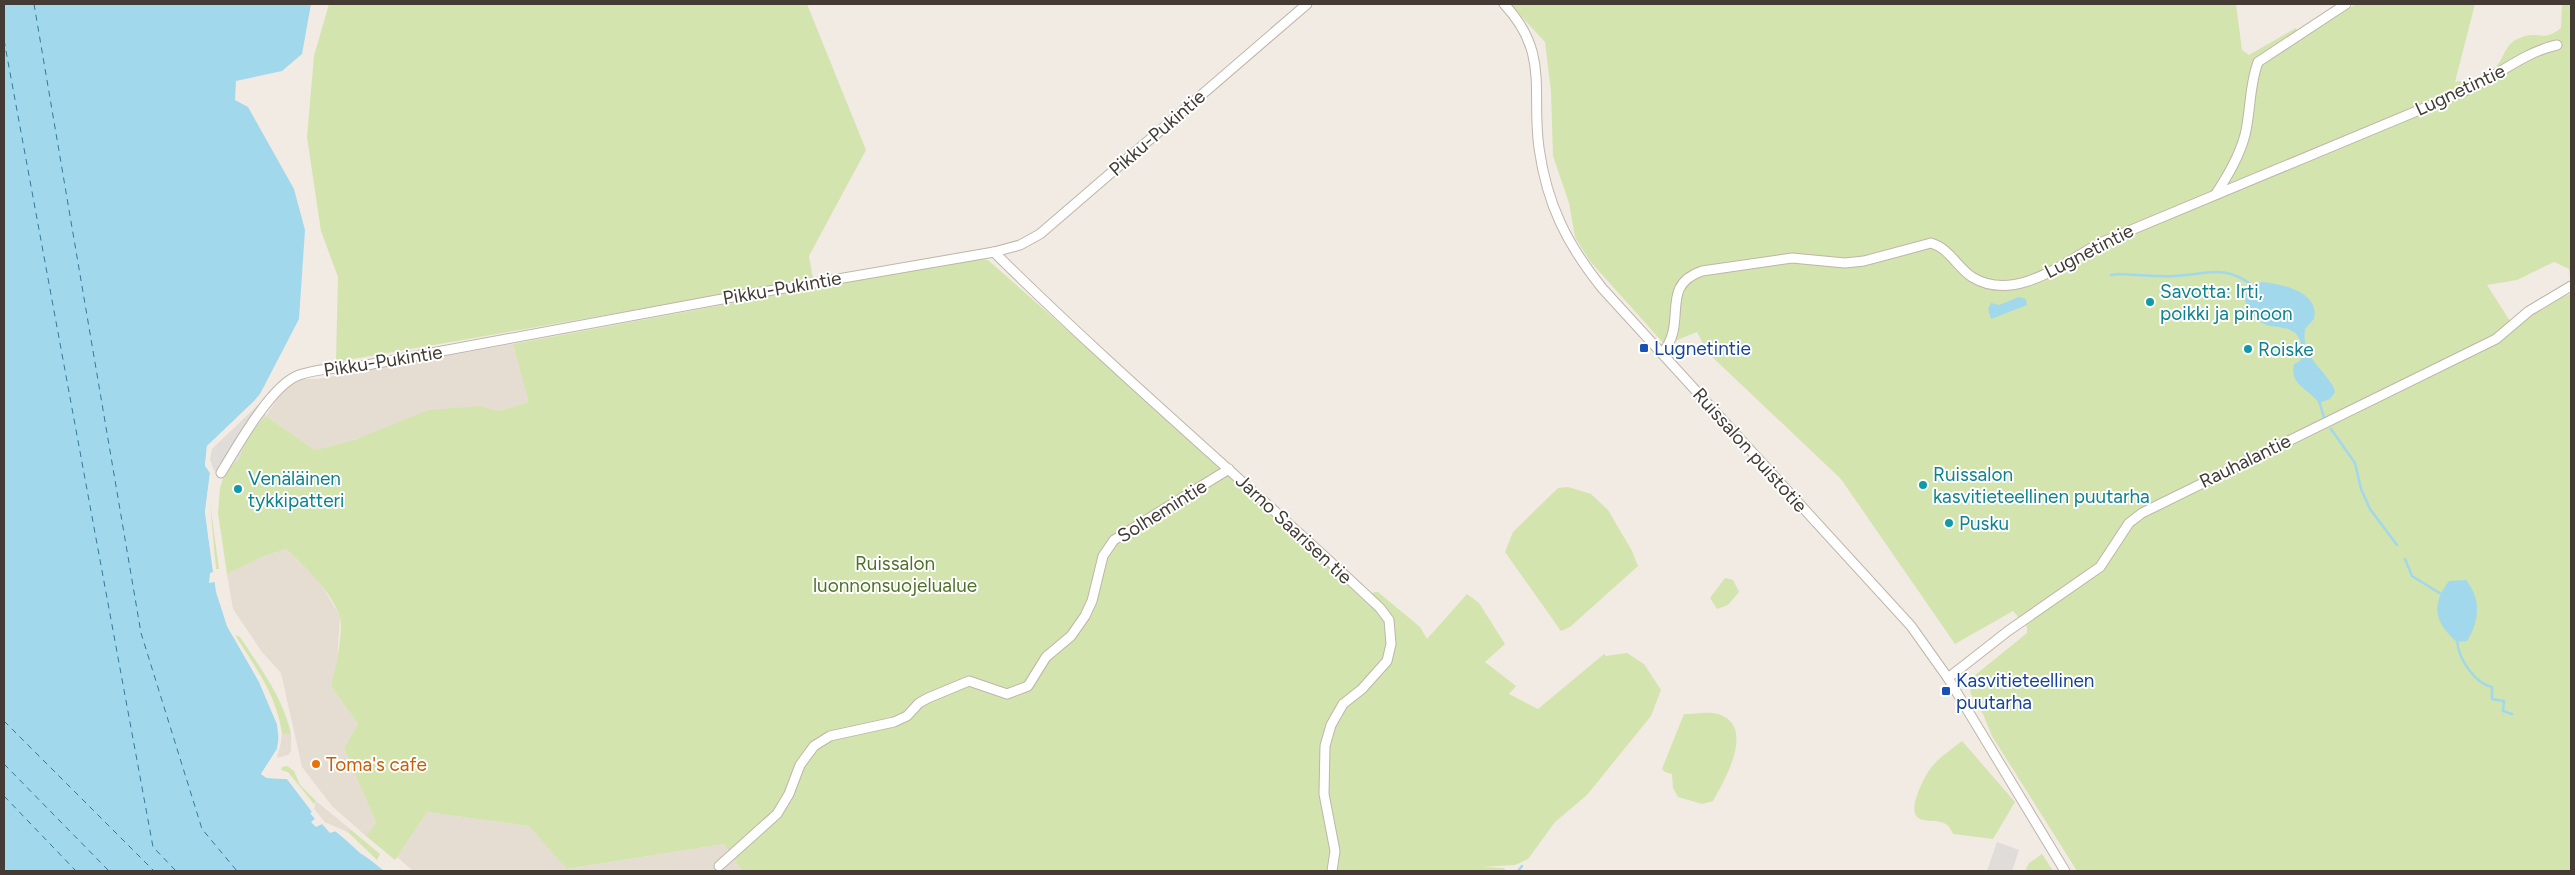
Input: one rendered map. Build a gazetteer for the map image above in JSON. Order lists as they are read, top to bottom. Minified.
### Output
{"streets":{"street":["Lugnetintie","Pikku-Pukintie","Ruissalon puistotie","Rauhalantie","Solhemintie","Jarno Saarisen tie"]},"crossings":[["Lugnetintie","Ruissalon puistotie"],["Pikku-Pukintie","Jarno Saarisen tie"],["Ruissalon puistotie","Rauhalantie"],["Solhemintie","Jarno Saarisen tie"]],"parks":["Ruissalon luonnonsuojelualue"],"places":{"other":["Savotta: Irti, poikki ja pinoon","Roiske","Ruissalon kasvitieteellinen puutarha","Venäläinen tykkipatteri","Pusku","Toma's cafe"],"transit":["Lugnetintie","Kasvitieteellinen puutarha"]}}
